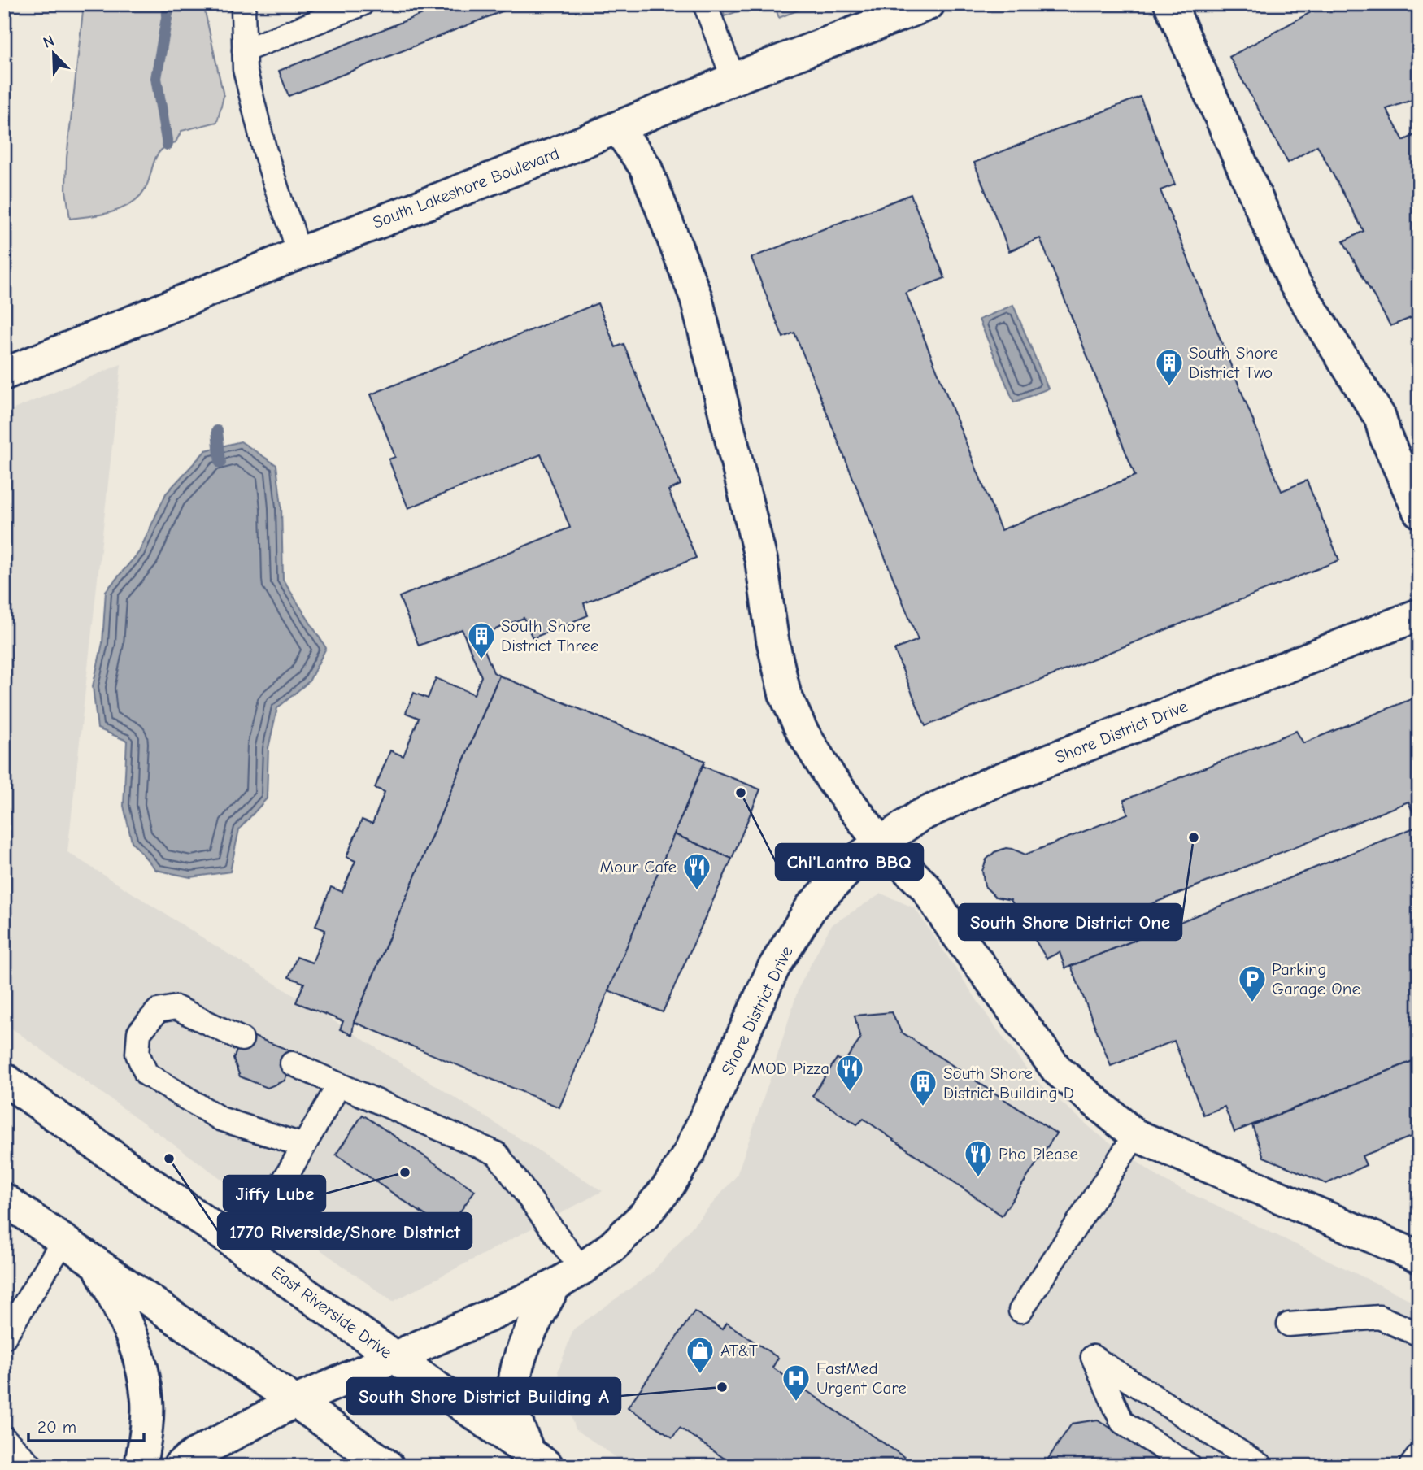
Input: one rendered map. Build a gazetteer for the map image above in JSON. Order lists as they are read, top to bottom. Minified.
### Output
{"streets":{"street":["South Lakeshore Boulevard","Shore District Drive","East Riverside Drive"]},"crossings":[["Shore District Drive","East Riverside Drive"]],"places":{"building":["South Shore District Two","South Shore District Three","South Shore District Building D"],"other":["Chi'Lantro BBQ","South Shore District One","1770 Riverside/Shore District","Jiffy Lube","South Shore District Building A"],"restaurant":["Mour Cafe","MOD Pizza","Pho Please"],"parking":["Parking Garage One"],"shop":["AT&T"],"hospital":["FastMed Urgent Care"]},"scale_bar":"20 m","north":"top left"}
